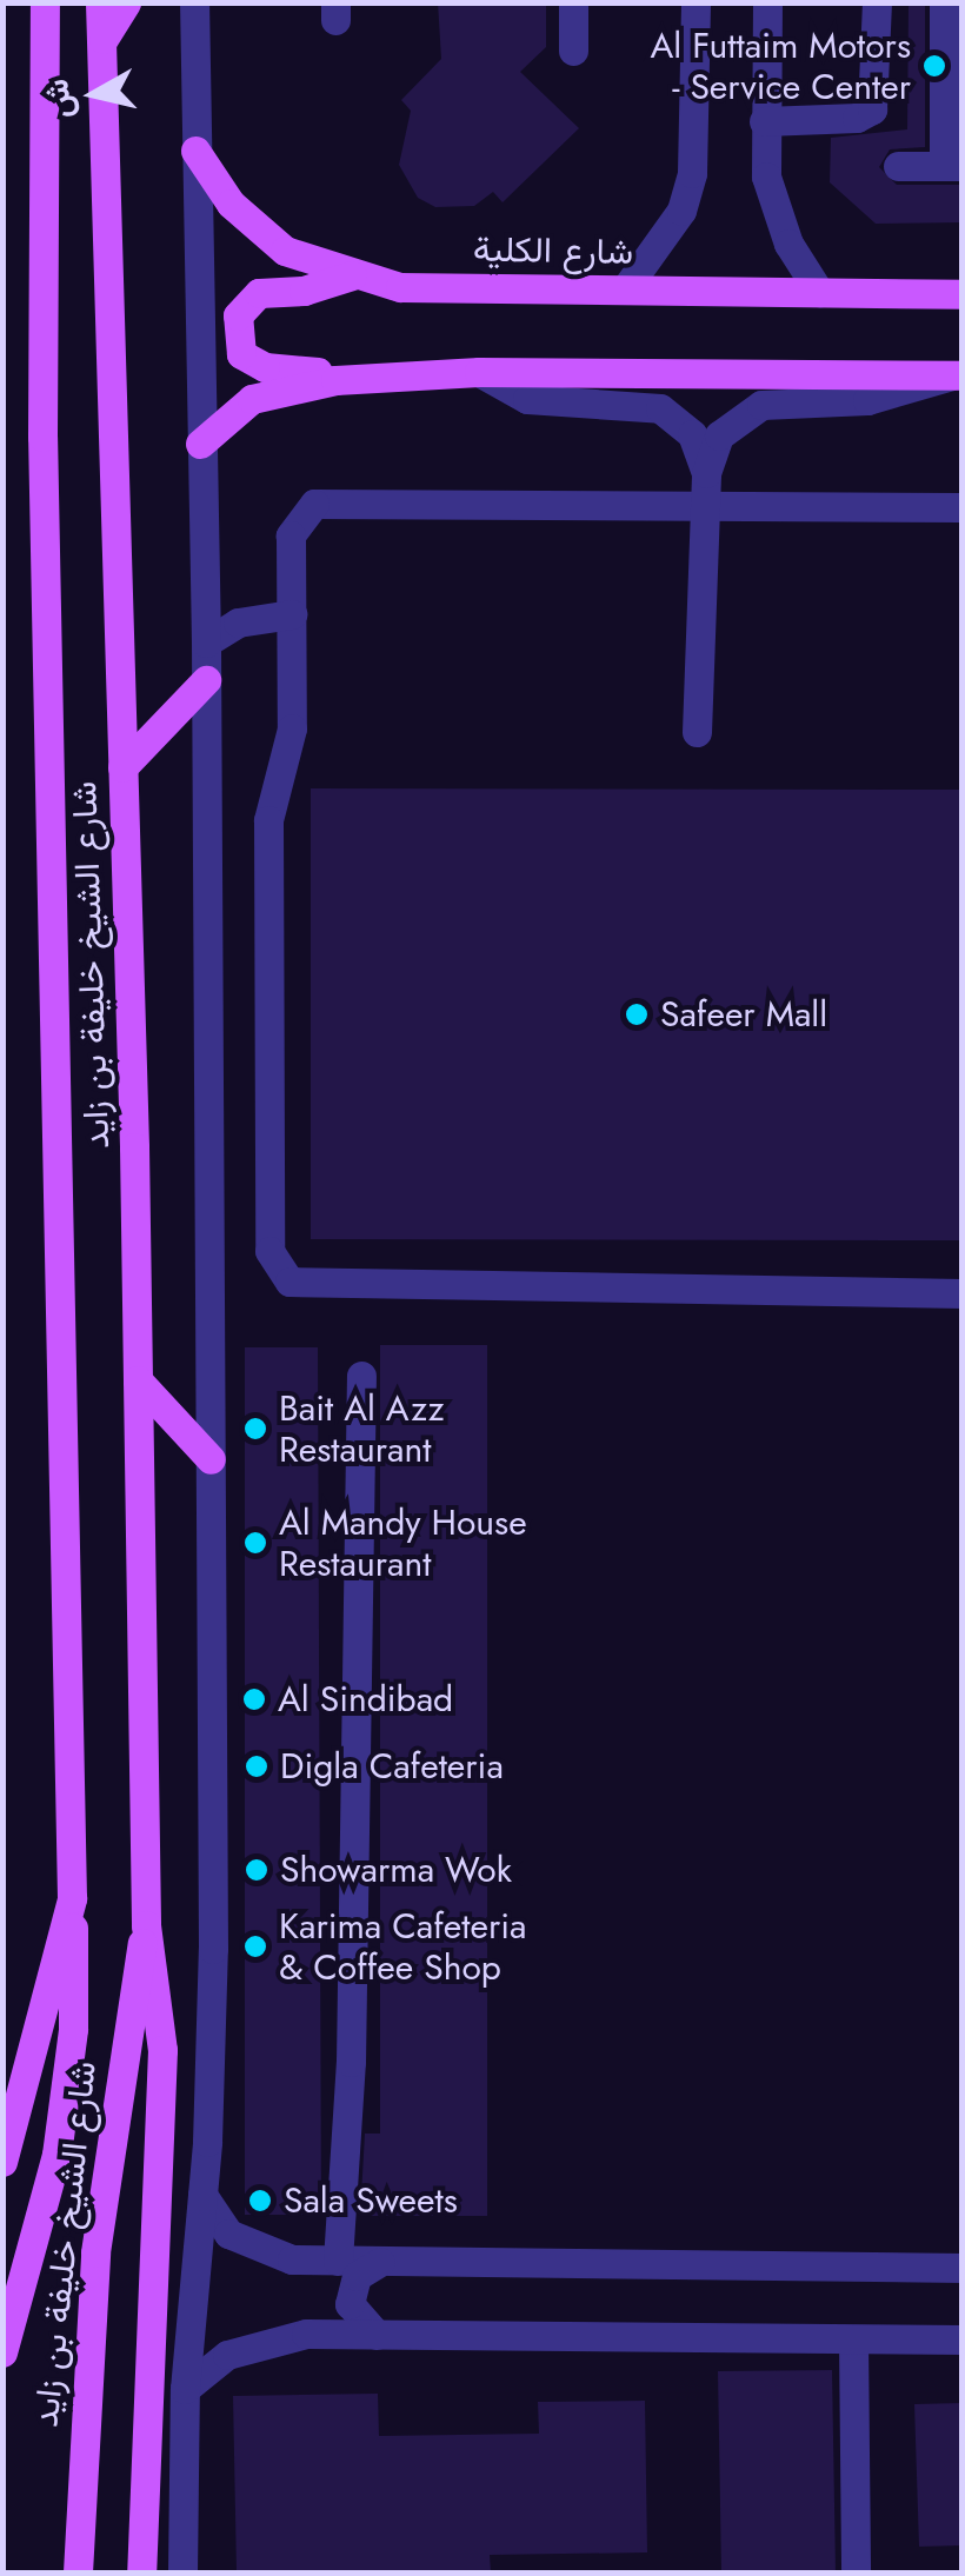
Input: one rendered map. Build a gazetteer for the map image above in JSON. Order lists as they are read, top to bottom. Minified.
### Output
{"streets":{"main road":["شارع الكلية","شارع الشيخ خليفة بن زايد"]},"places":["Al Futtaim Motors - Service Center","Safeer Mall","Bait Al Azz Restaurant","Al Mandy House Restaurant","Al Sindibad","Digla Cafeteria","Showarma Wok","Karima Cafeteria & Coffee Shop","Sala Sweets"],"north":"left"}
